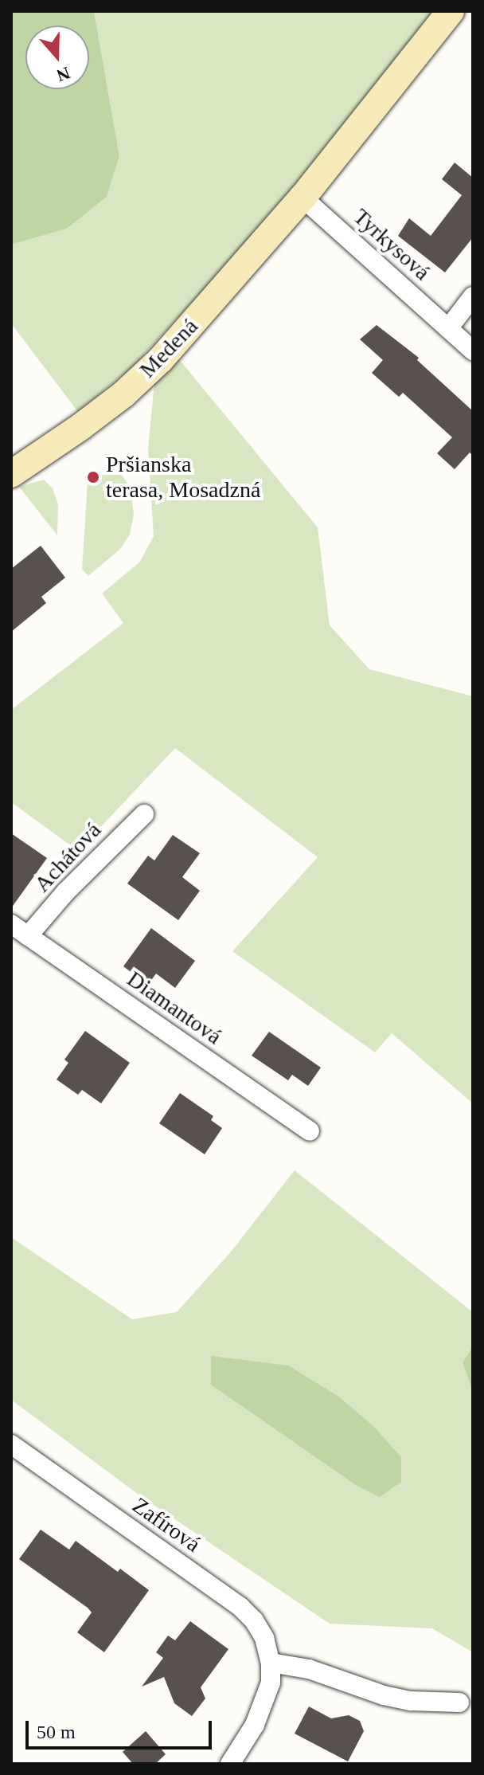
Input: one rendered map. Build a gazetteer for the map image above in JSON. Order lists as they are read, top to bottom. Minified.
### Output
{"streets":{"street":["Tyrkysová","Medená","Achátová","Diamantová","Zafírová"]},"crossings":[["Tyrkysová","Medená"],["Achátová","Diamantová"]],"places":["Pršianska terasa, Mosadzná"],"scale_bar":"50 m","north":"bottom"}
